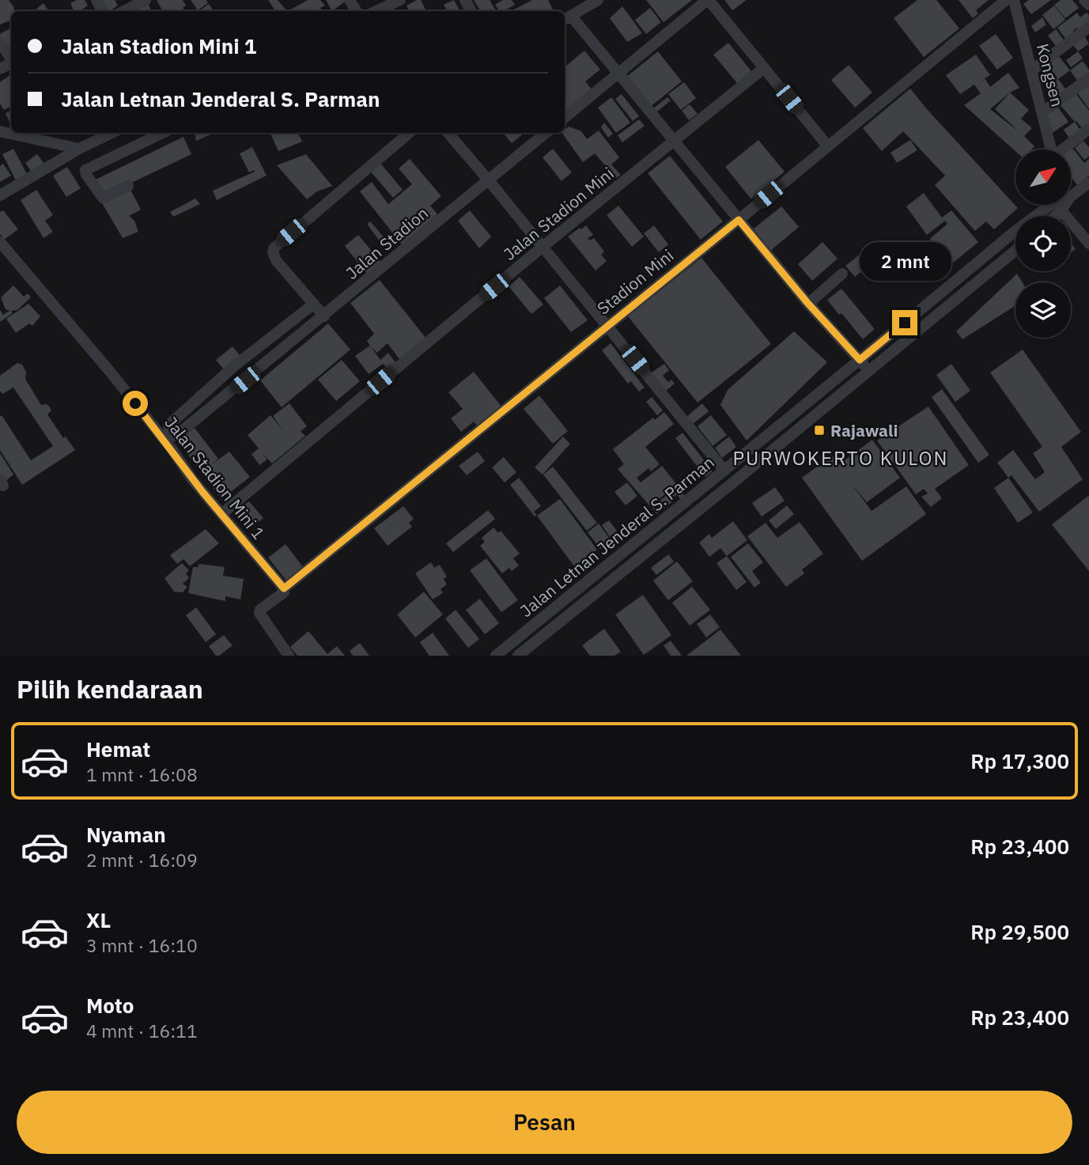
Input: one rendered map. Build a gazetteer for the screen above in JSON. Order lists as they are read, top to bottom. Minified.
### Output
{"streets":{"street":["Kongsen","Jalan Stadion Mini","Jalan Stadion","Stadion Mini","Jalan Stadion Mini 1","Jalan Letnan Jenderal S. Parman"]},"crossings":[["Jalan Stadion Mini","Jalan Stadion Mini 1"],["Stadion Mini","Jalan Stadion Mini 1"]],"districts":["PURWOKERTO KULON"],"places":{"transit":["Rajawali"]},"north":"top right","page":{"banner":["Jalan Stadion Mini 1","Jalan Letnan Jenderal S. Parman"],"bubble":"2 mnt","heading":"Pilih kendaraan","list":[{"name":"Hemat","note":"1 mnt · 16:08","value":"Rp 17,300"},{"name":"Nyaman","note":"2 mnt · 16:09","value":"Rp 23,400"},{"name":"XL","note":"3 mnt · 16:10","value":"Rp 29,500"},{"name":"Moto","note":"4 mnt · 16:11","value":"Rp 23,400"}],"buttons":"Pesan"}}
